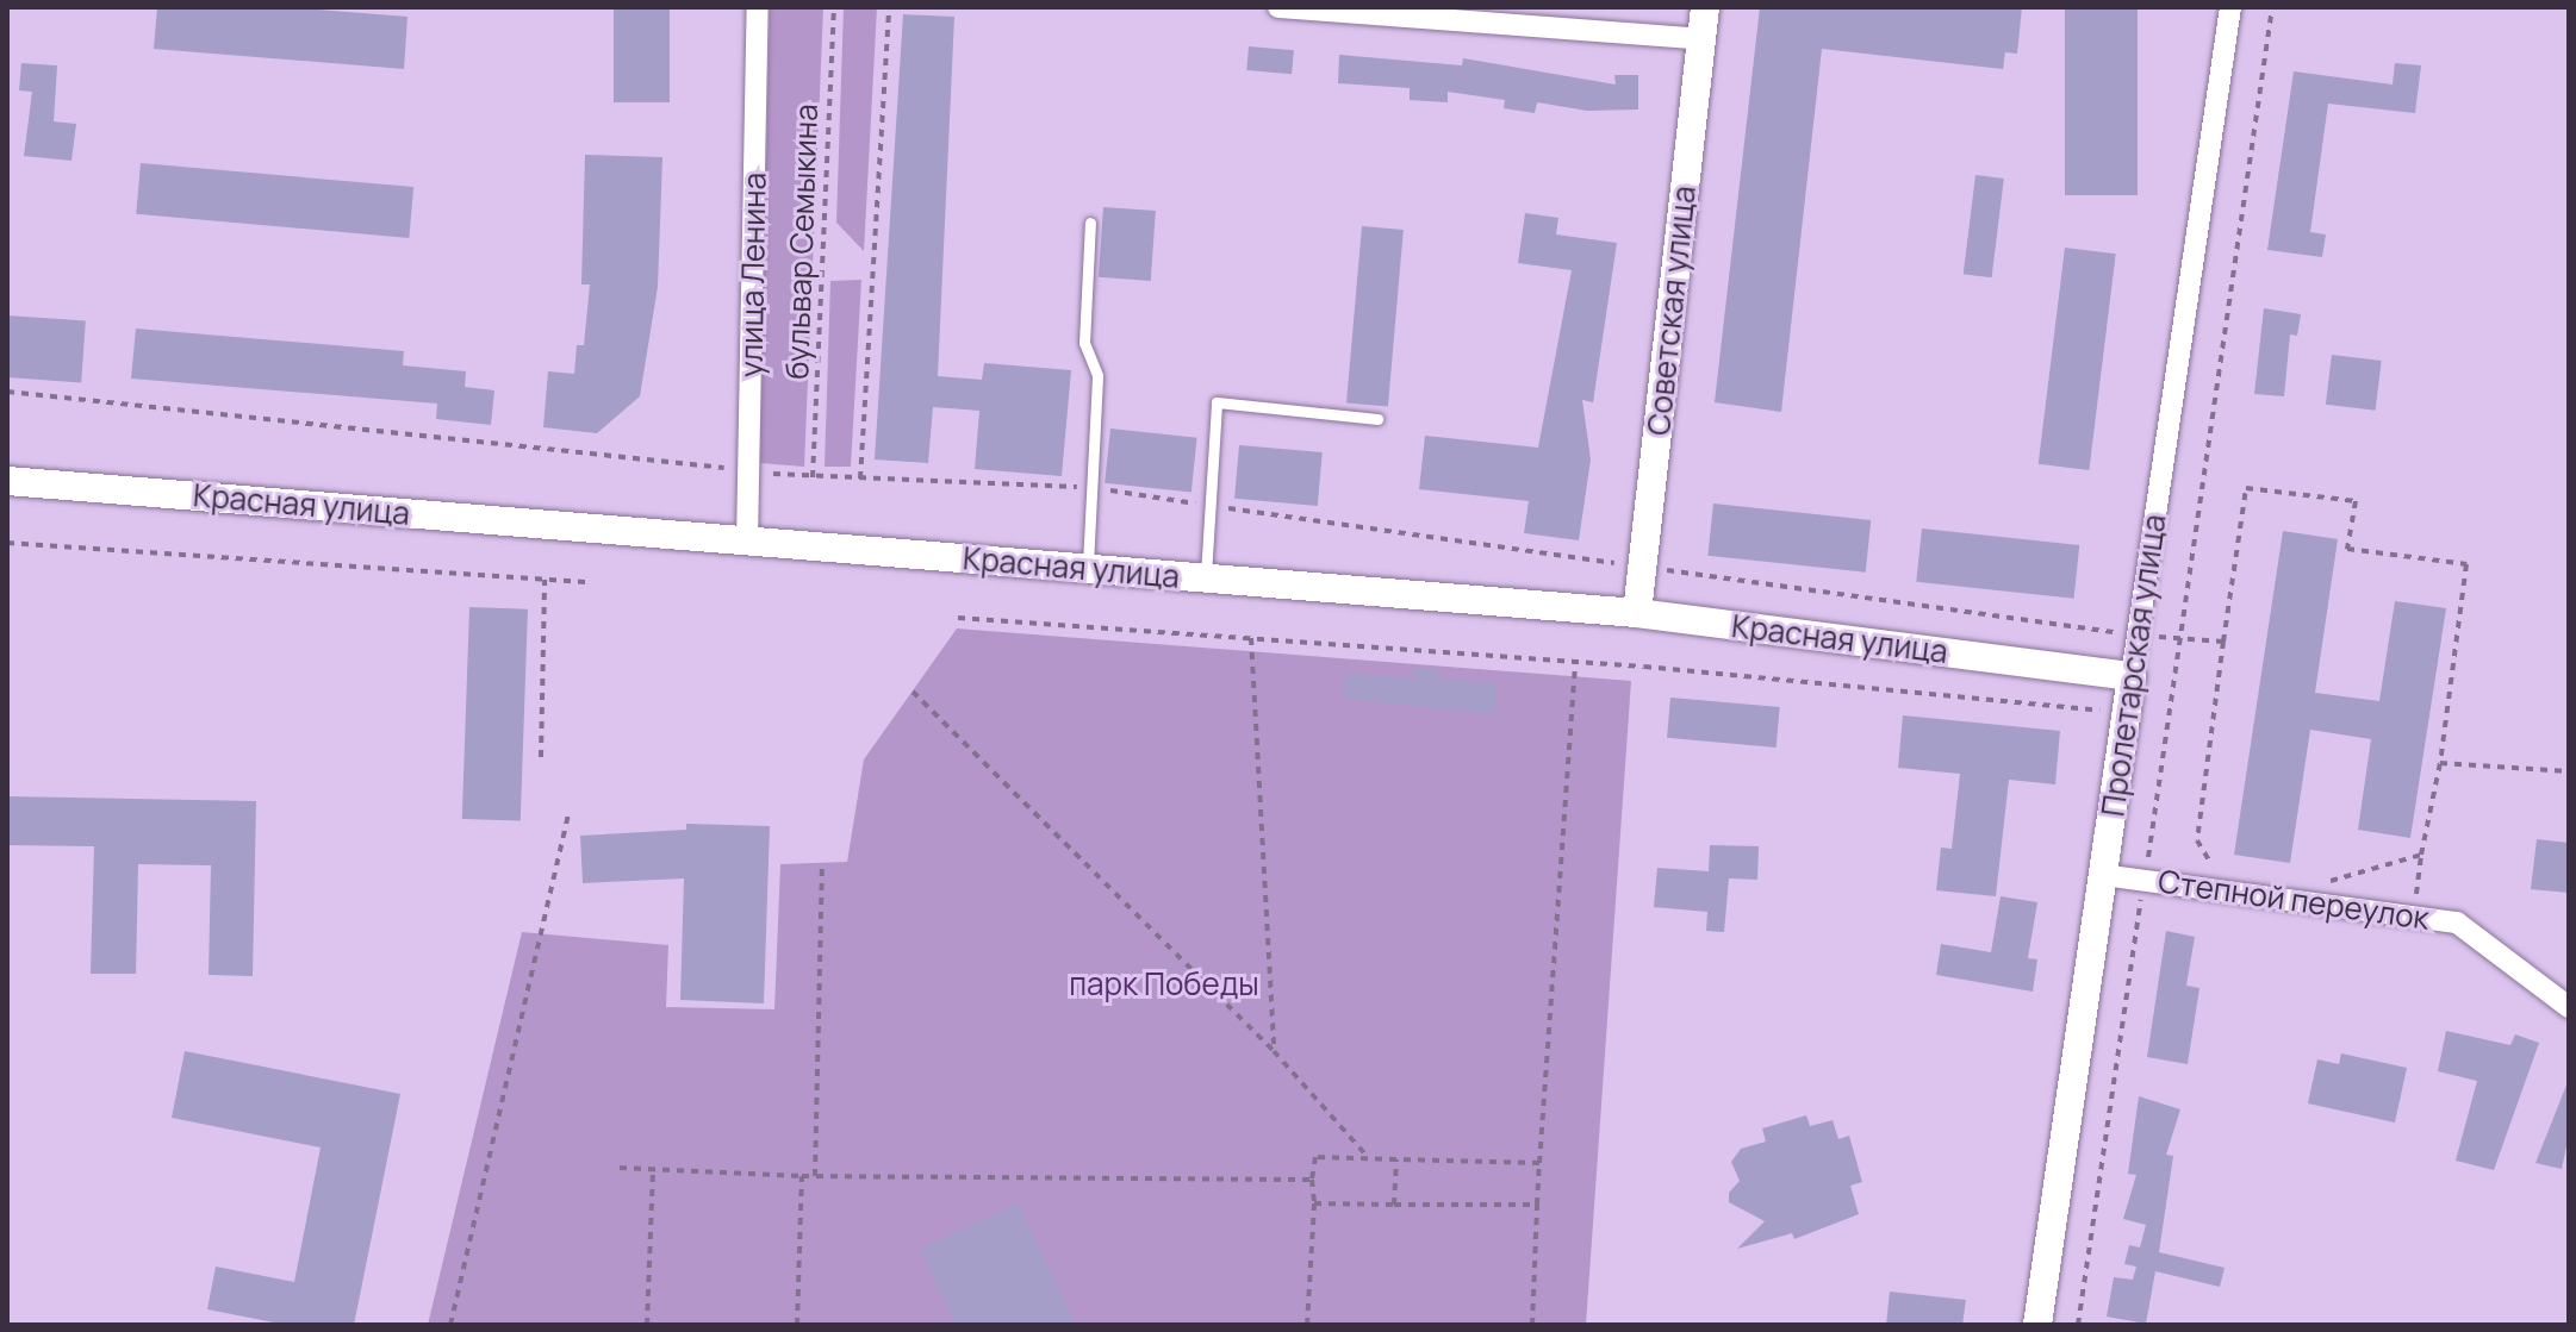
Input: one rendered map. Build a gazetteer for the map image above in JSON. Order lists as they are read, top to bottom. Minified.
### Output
{"streets":{"street":["улица Ленина","Советская улица","Красная улица","Пролетарская улица","Степной переулок"],"path":["бульвар Семыкина"]},"crossings":[["улица Ленина","Красная улица"],["Советская улица","Красная улица"],["Красная улица","Пролетарская улица"],["Пролетарская улица","Степной переулок"]],"parks":["парк Победы"]}
